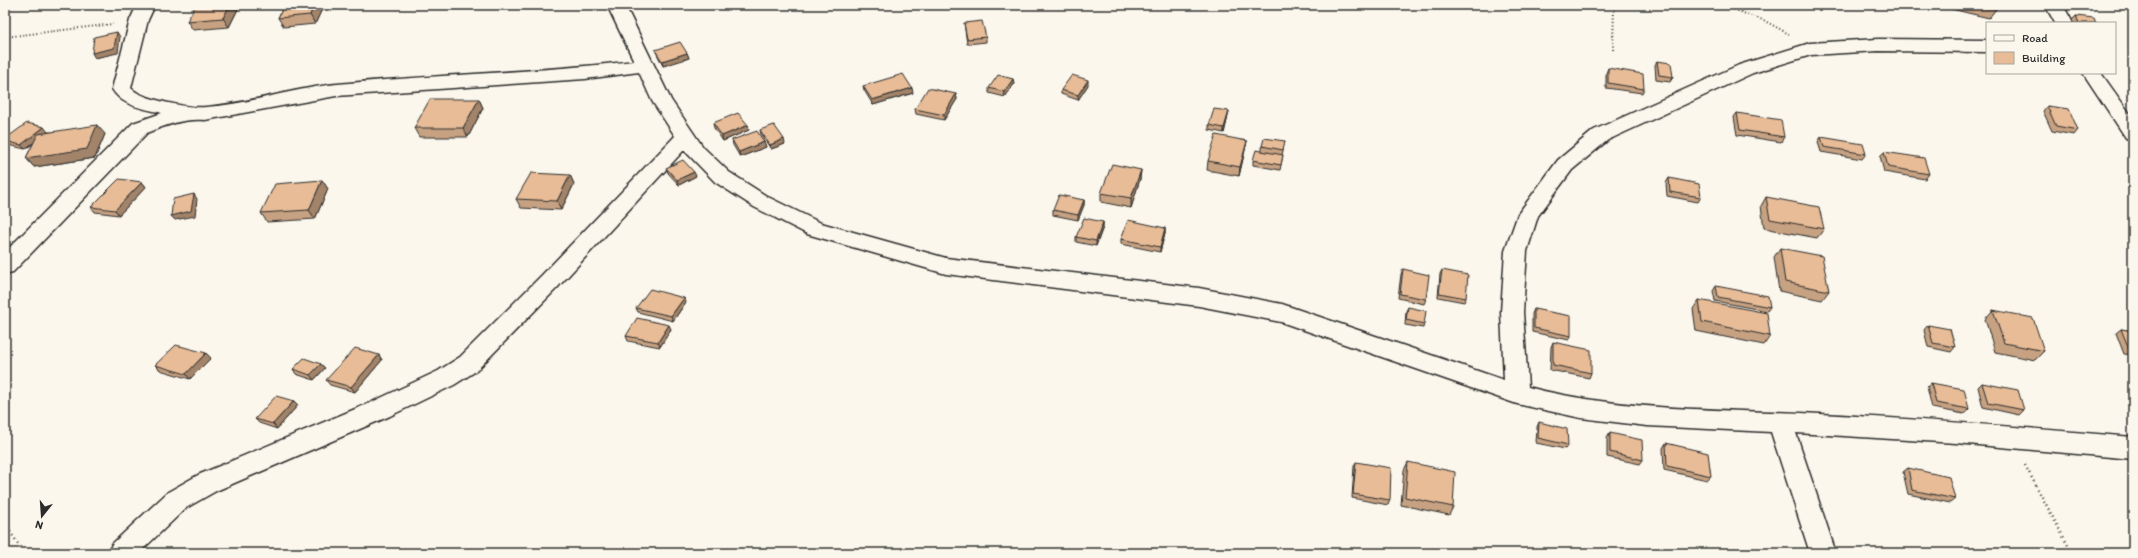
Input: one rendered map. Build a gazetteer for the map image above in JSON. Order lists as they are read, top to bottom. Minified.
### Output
{"legend":["Road","Building"],"north":"bottom"}
